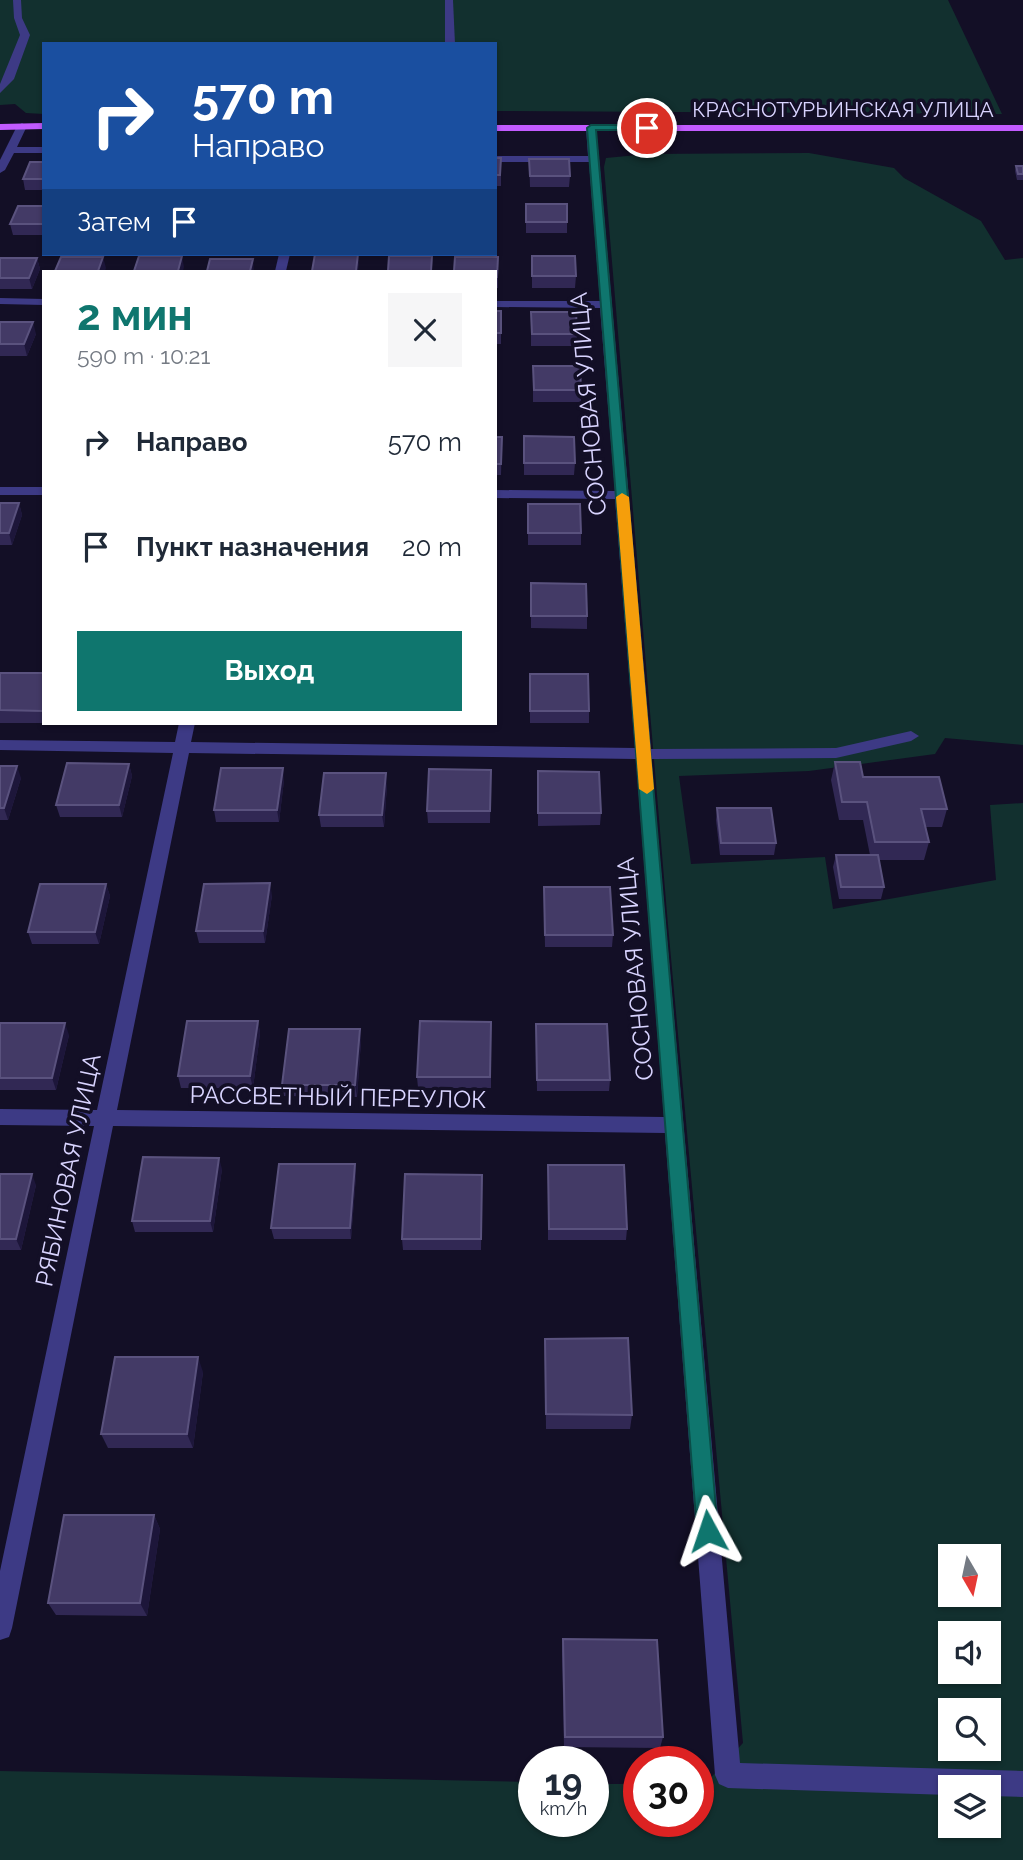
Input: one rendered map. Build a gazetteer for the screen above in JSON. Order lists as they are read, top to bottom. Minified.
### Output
{"streets":{"main road":["КРАСНОТУРЬИНСКАЯ УЛИЦА"],"street":["СОСНОВАЯ УЛИЦА","РАССВЕТНЫЙ ПЕРЕУЛОК","РЯБИНОВАЯ УЛИЦА"]},"crossings":[["КРАСНОТУРЬИНСКАЯ УЛИЦА","СОСНОВАЯ УЛИЦА"],["СОСНОВАЯ УЛИЦА","РАССВЕТНЫЙ ПЕРЕУЛОК"],["РАССВЕТНЫЙ ПЕРЕУЛОК","РЯБИНОВАЯ УЛИЦА"]],"north":"bottom","page":{"turn":["570 m","Направо"],"then":"Затем","heading":["2 мин","590 m · 10:21"],"list":[{"name":"Направо","value":"570 m"},{"name":"Пункт назначения","value":"20 m"}],"buttons":"Выход","speed":"19 km/h","limit":"30"}}
